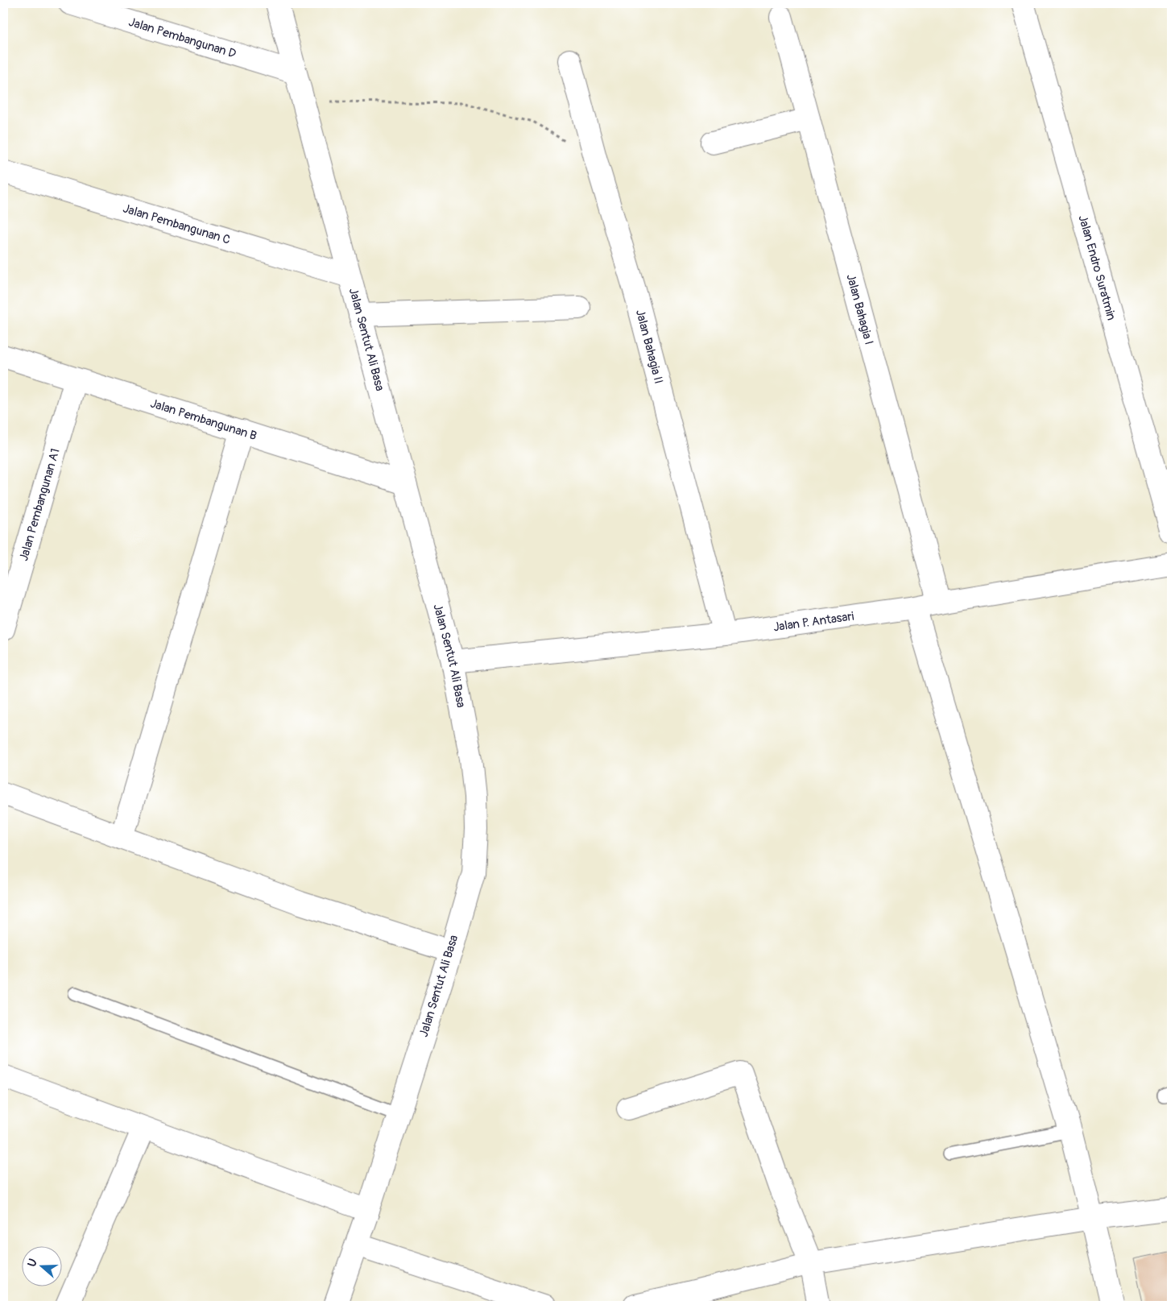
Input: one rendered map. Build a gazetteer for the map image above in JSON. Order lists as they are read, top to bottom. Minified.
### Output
{"streets":{"street":["Jalan Pembangunan D","Jalan Pembangunan C","Jalan Endro Suratmin","Jalan Bahagia I","Jalan Sentut Ali Basa","Jalan Bahagia II","Jalan Pembangunan B","Jalan Pembangunan A1","Jalan P. Antasari"]},"crossings":[["Jalan Pembangunan D","Jalan Sentut Ali Basa"],["Jalan Pembangunan C","Jalan Sentut Ali Basa"],["Jalan Bahagia I","Jalan P. Antasari"],["Jalan Sentut Ali Basa","Jalan Pembangunan B"],["Jalan Sentut Ali Basa","Jalan P. Antasari"],["Jalan Bahagia II","Jalan P. Antasari"],["Jalan Pembangunan B","Jalan Pembangunan A1"]],"north":"left"}
